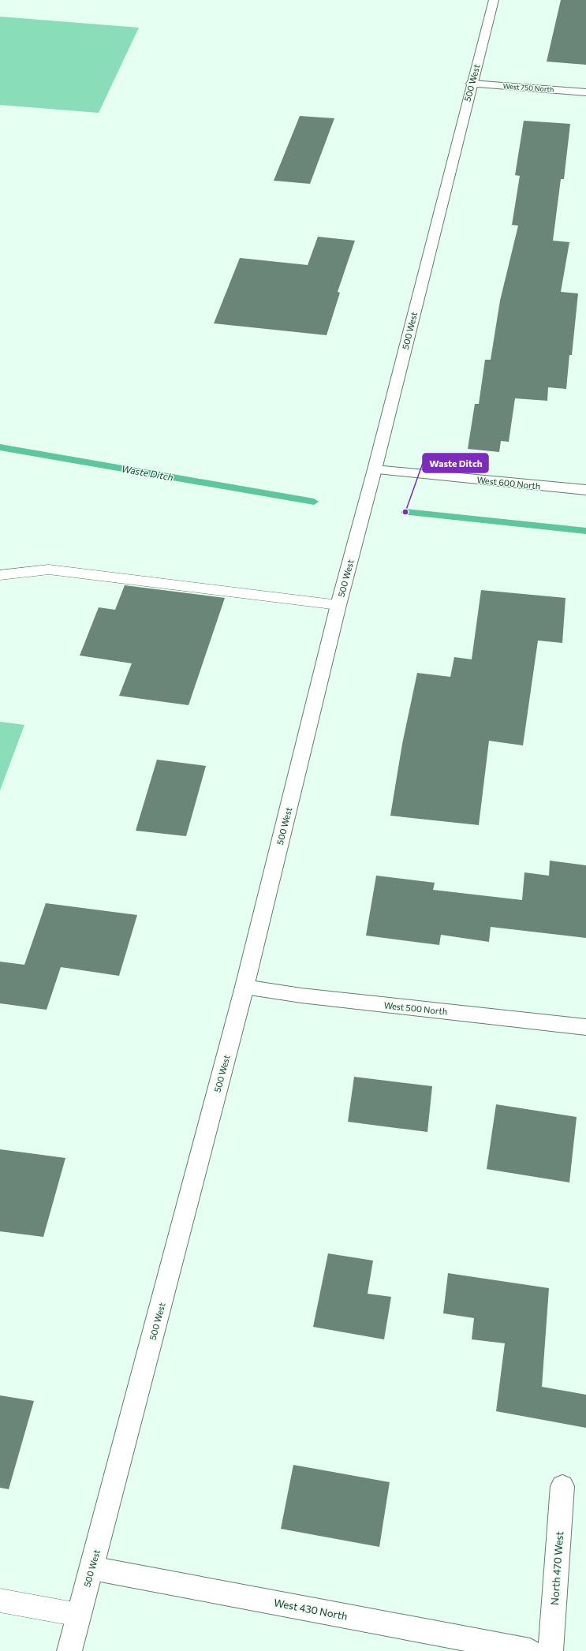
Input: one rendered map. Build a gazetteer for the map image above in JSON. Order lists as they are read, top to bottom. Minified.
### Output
{"streets":{"main road":["500 West","West 750 North","West 600 North","West 500 North","North 470 West","West 430 North"]},"crossings":[["500 West","West 750 North"],["500 West","West 600 North"],["500 West","West 500 North"],["500 West","West 430 North"]],"water":["Waste Ditch"],"places":["Waste Ditch"]}
